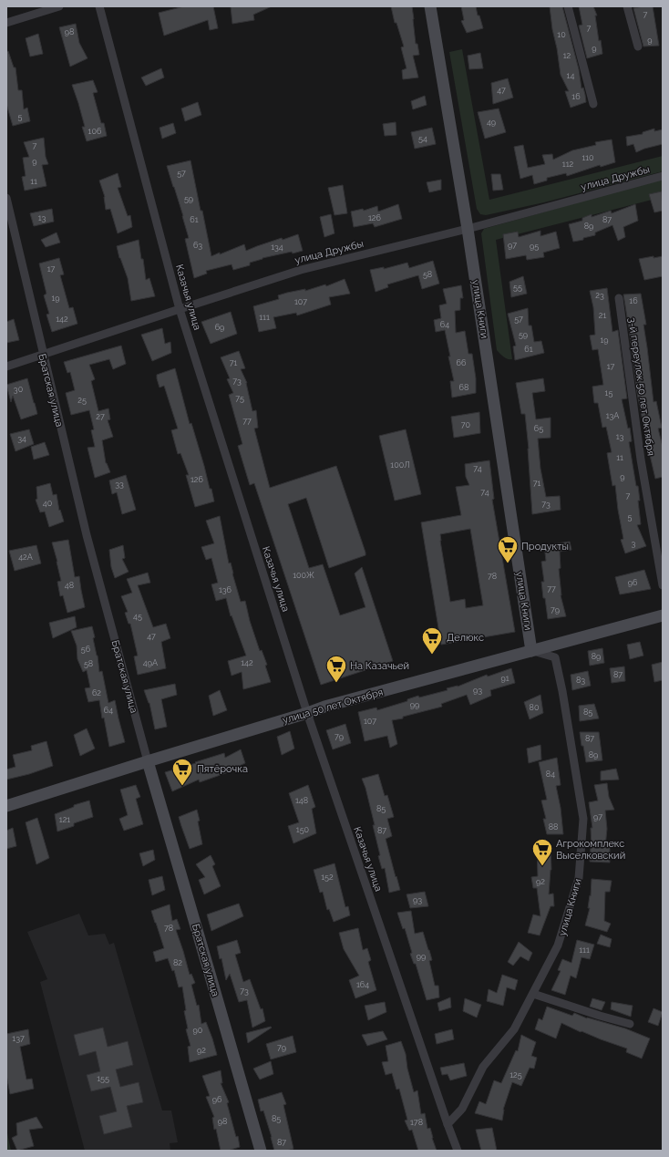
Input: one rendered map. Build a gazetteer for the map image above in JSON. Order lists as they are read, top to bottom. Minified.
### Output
{"streets":{"street":["улица Дружбы","Казачья улица","улица Книги","3-й переулок 50 лет Октября","Братская улица","улица 50 лет Октября"]},"crossings":[["улица Дружбы","Казачья улица"],["улица Дружбы","улица Книги"],["улица Дружбы","Братская улица"],["Казачья улица","улица Книги"],["Казачья улица","улица 50 лет Октября"],["улица Книги","улица 50 лет Октября"],["Братская улица","улица 50 лет Октября"]],"places":{"supermarket":["Продукты","Делюкс","На Казачьей","Пятёрочка","Агрокомплекс Выселковский"]},"house_numbers":["7","7","98","10","9","9","12","14","47","16","5","49","106","54","7","110","9","112","57","11","59","13","126","61","87","89","63","97","95","134","17","58","55","23","19","16","107","21","111","142","57","64","69","59","19","61","71","66","17","73","68","30","15","75","25","13А","27","77","70","65","13","34","11","100Л","74","9","126","71","33","74","7","40","73","5","3","42А","100Ж","78","96","48","77","136","79","45","47","56","89","49А","142","58","87","91","83","93","62","99","80","64","85","107","79","87","89","84","148","85","97","121","88","150","87","152","92","93","78","111","99","82","164","73","90","137","79","92","125","155","96","85","98","178","87"]}
